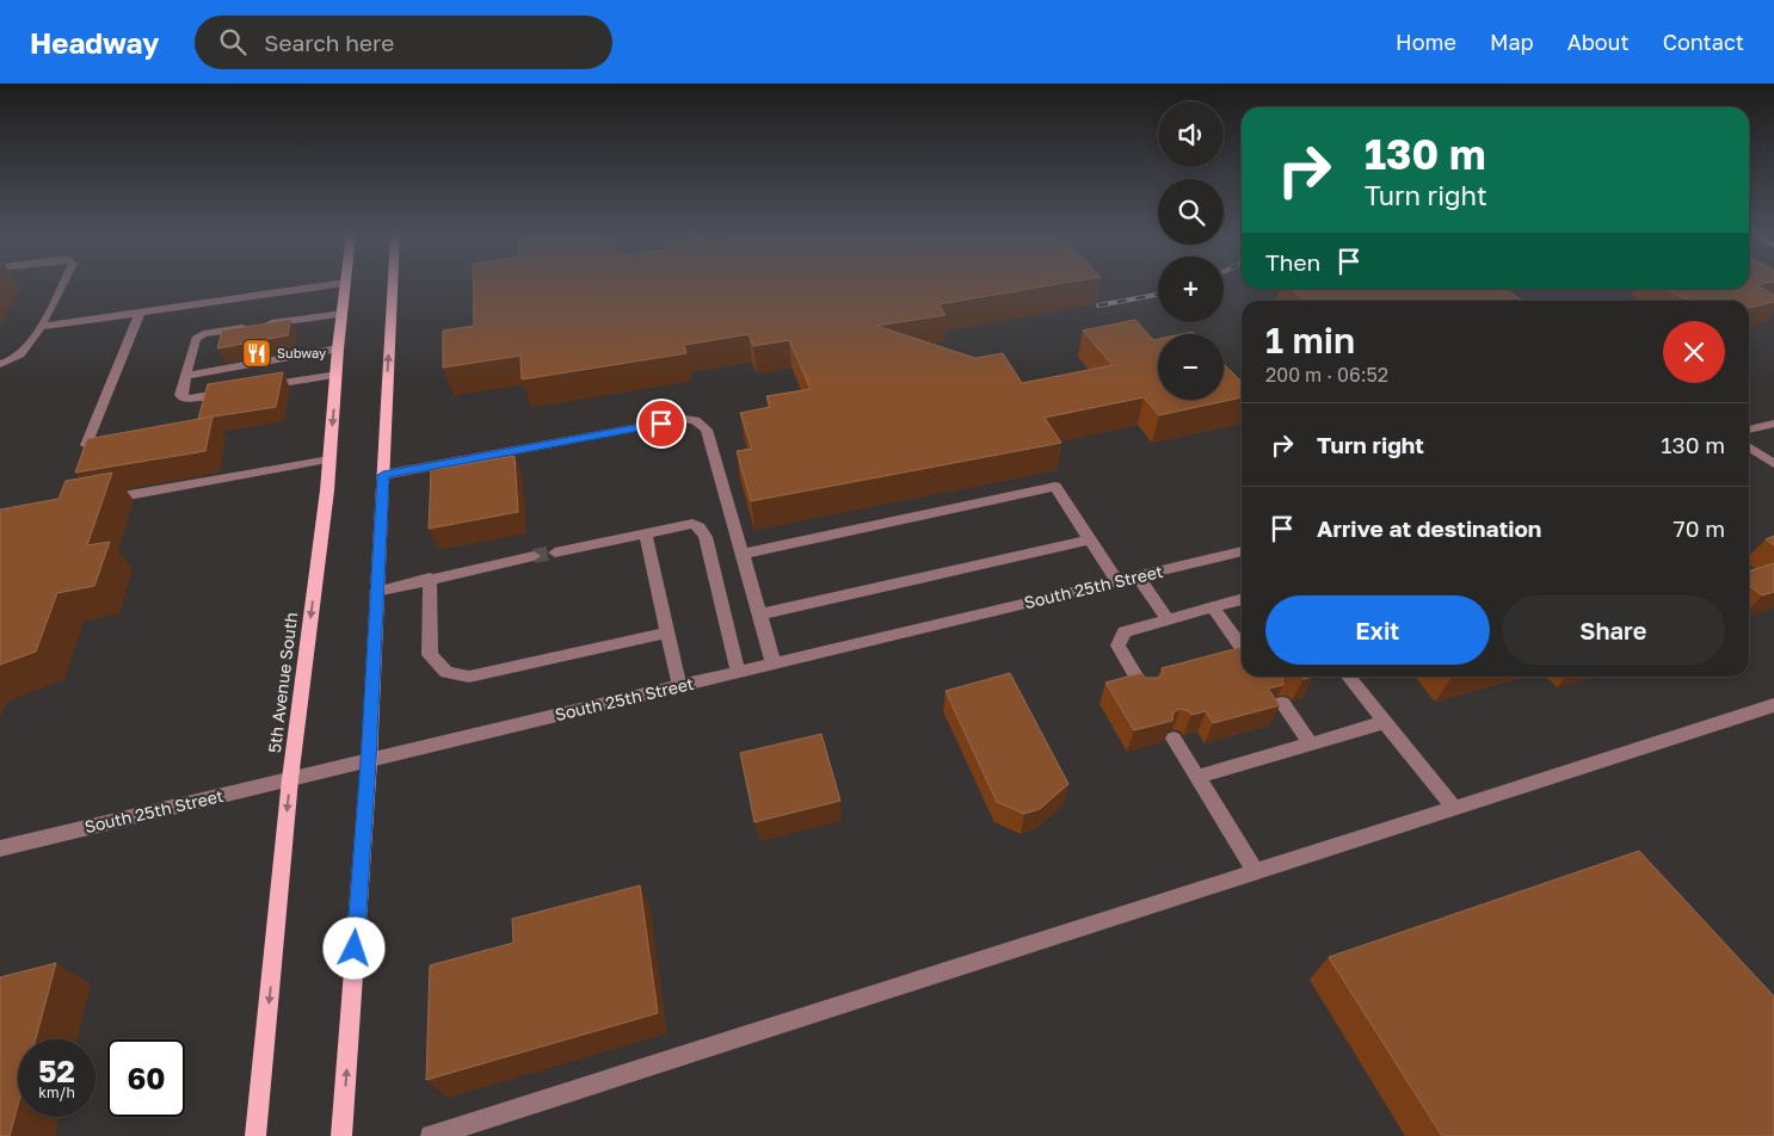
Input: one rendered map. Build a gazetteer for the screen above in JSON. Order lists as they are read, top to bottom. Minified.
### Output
{"streets":{"main road":["5th Avenue South"],"street":["South 25th Street"]},"crossings":[["South 25th Street","5th Avenue South"]],"places":{"restaurant":["Subway"]},"page":{"header":"Headway","search":"Search here","nav":["Home","Map","About","Contact"],"map_buttons":["+","−"],"turn":["130 m","Turn right"],"then":"Then","heading":["1 min","200 m · 06:52"],"list":[{"name":"Turn right","value":"130 m"},{"name":"Arrive at destination","value":"70 m"}],"buttons":["Exit","Share"],"speed":"52 km/h","limit":"60"}}
